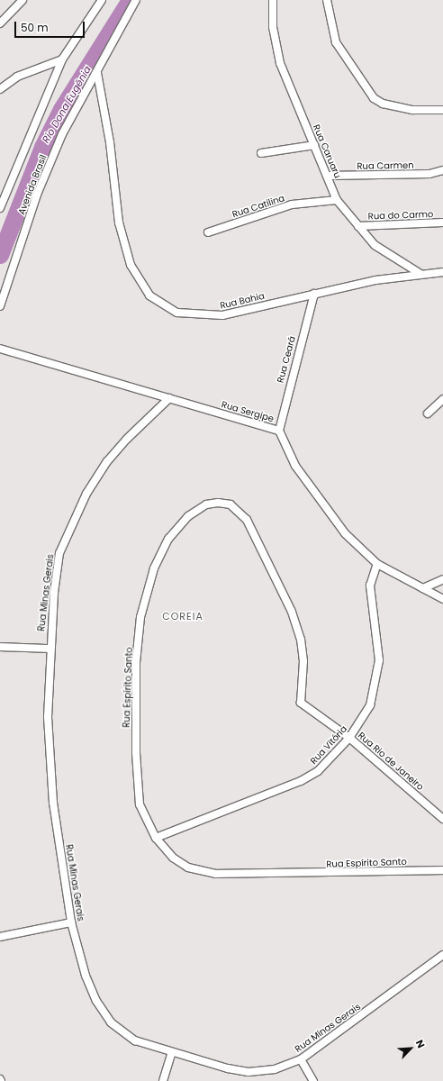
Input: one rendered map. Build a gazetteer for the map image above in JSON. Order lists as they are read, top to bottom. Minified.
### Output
{"streets":{"street":["Rua Caruaru","Rua Carmen","Avenida Brasil","Rua Catilina","Rua do Carmo","Rua Bahia","Rua Ceará","Rua Sergipe","Rua Minas Gerais","Rua Espírito Santo","Rua Vitória","Rua Rio de Janeiro"]},"crossings":[["Rua Caruaru","Rua Carmen"],["Rua Caruaru","Rua Catilina"],["Rua Caruaru","Rua do Carmo"],["Rua Caruaru","Rua Bahia"],["Avenida Brasil","Rua Bahia"],["Rua Bahia","Rua Ceará"],["Rua Ceará","Rua Sergipe"],["Rua Sergipe","Rua Minas Gerais"],["Rua Sergipe","Rua Vitória"],["Rua Espírito Santo","Rua Vitória"],["Rua Espírito Santo","Rua Rio de Janeiro"],["Rua Vitória","Rua Rio de Janeiro"]],"districts":["COREIA"],"water":["Rio Dona Eugênia"],"scale_bar":"50 m","north":"top right"}
